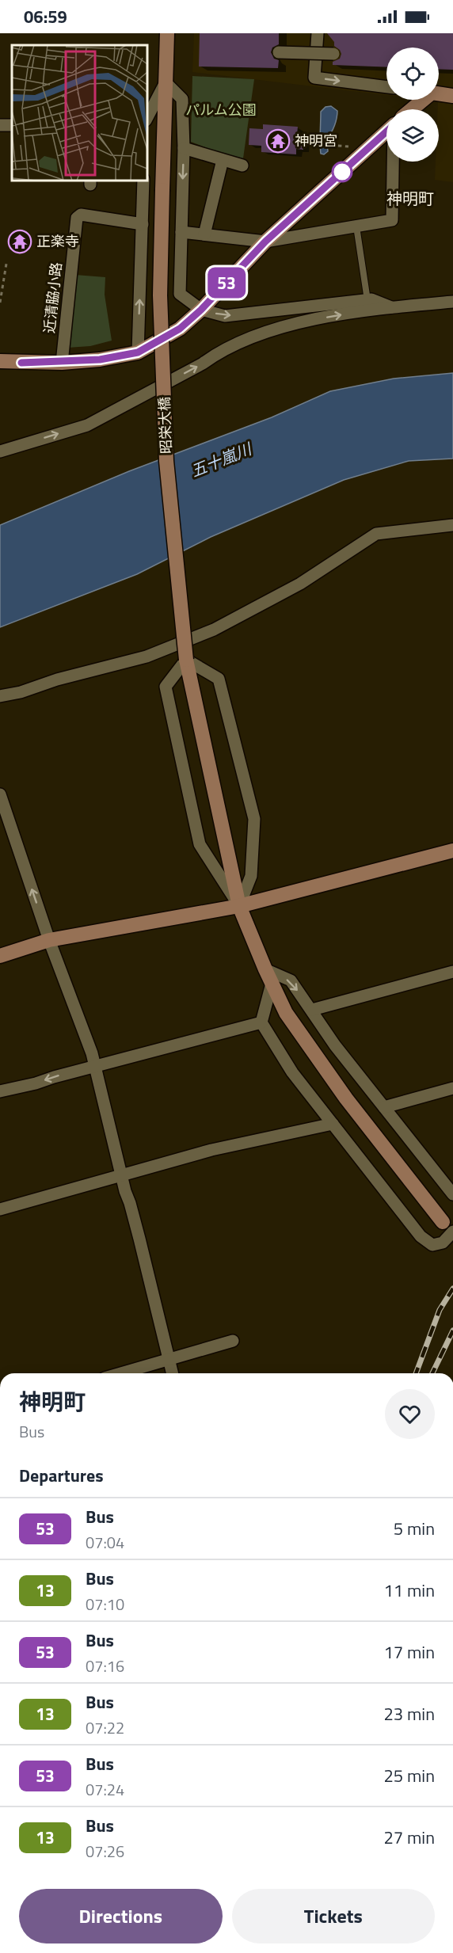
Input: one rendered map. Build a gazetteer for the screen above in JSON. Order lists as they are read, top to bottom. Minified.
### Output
{"streets":{"street":["近清脇小路","昭栄大橋"]},"districts":["神明町"],"water":["五十嵐川"],"parks":["パルム公園"],"places":{"temple":["神明宮","正楽寺"]},"lines":["bus line 53"],"page":{"status":"06:59","on_map":"53","heading":[["神明町","Bus"],"Departures"],"list":[{"mark":"53","name":"Bus","note":"07:04","value":"5 min"},{"mark":"13","name":"Bus","note":"07:10","value":"11 min"},{"mark":"53","name":"Bus","note":"07:16","value":"17 min"},{"mark":"13","name":"Bus","note":"07:22","value":"23 min"},{"mark":"53","name":"Bus","note":"07:24","value":"25 min"},{"mark":"13","name":"Bus","note":"07:26","value":"27 min"}],"buttons":["Directions","Tickets"]}}
